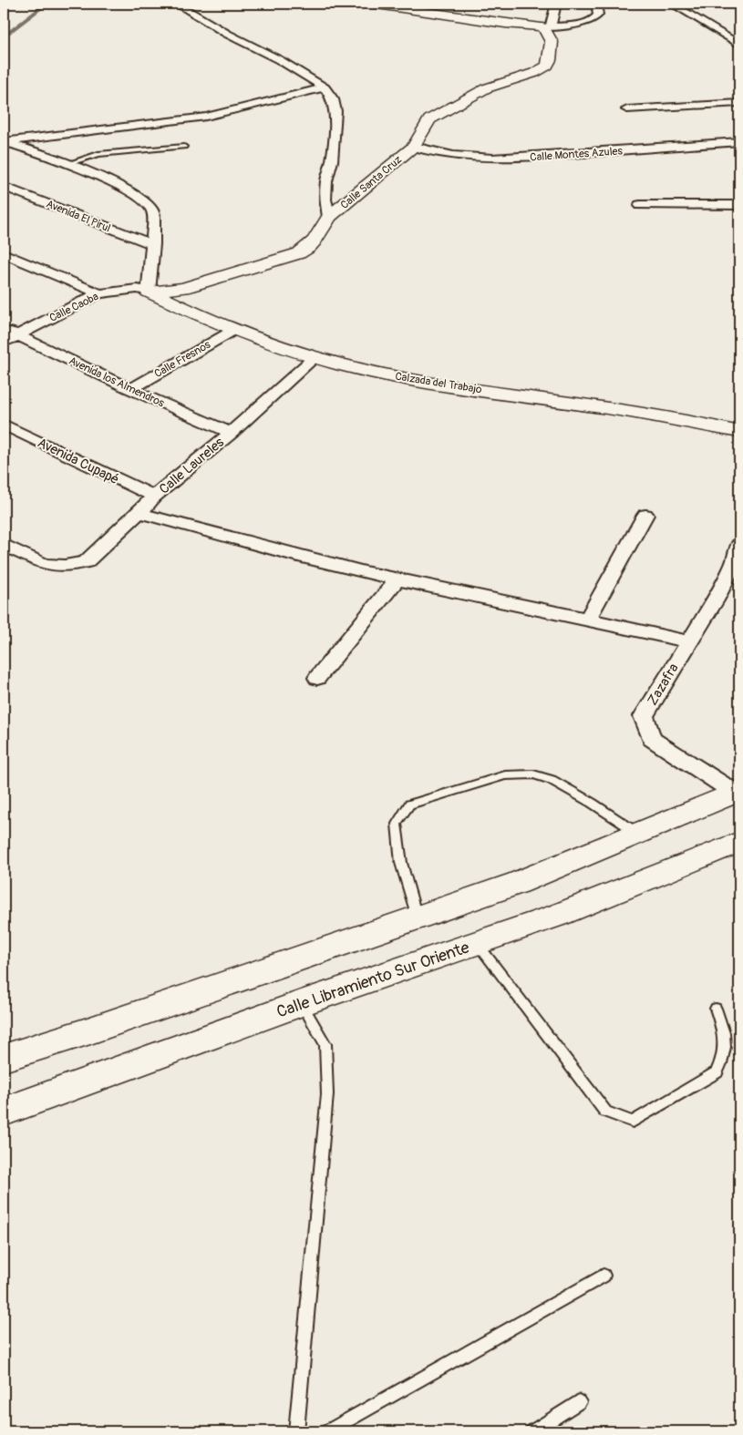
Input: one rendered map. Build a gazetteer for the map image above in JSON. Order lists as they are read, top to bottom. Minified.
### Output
{"streets":{"street":["Calle Montes Azules","Calle Santa Cruz","Avenida El Pirul","Calle Caoba","Calle Fresnos","Avenida los Almendros","Calzada del Trabajo","Avenida Cupapé","Calle Laureles","Zazafra","Calle Libramiento Sur Oriente"]},"crossings":[["Calle Montes Azules","Calle Santa Cruz"],["Calle Santa Cruz","Calle Caoba"],["Calle Santa Cruz","Calzada del Trabajo"],["Calle Caoba","Avenida los Almendros"],["Calle Caoba","Calzada del Trabajo"],["Calle Fresnos","Avenida los Almendros"],["Calle Fresnos","Calzada del Trabajo"],["Avenida los Almendros","Calle Laureles"],["Calzada del Trabajo","Calle Laureles"],["Avenida Cupapé","Calle Laureles"]]}
